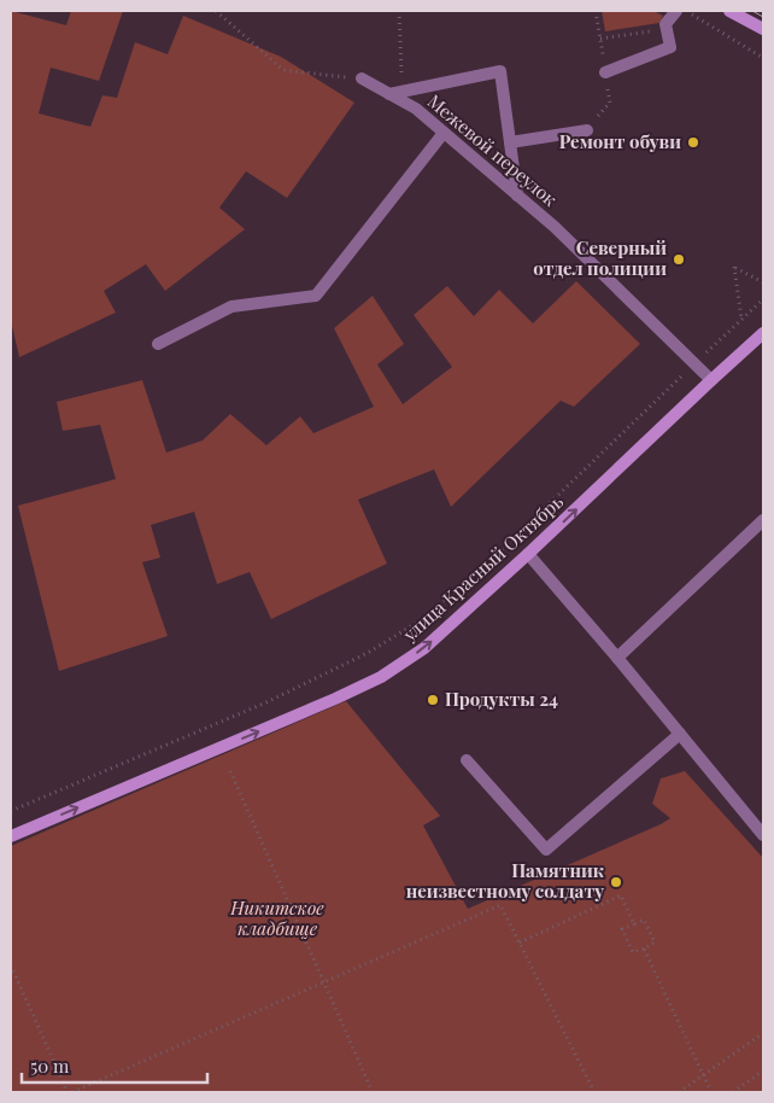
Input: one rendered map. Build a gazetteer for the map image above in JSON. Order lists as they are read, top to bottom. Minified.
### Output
{"streets":{"main road":["улица Красный Октябрь"],"street":["Межевой переулок"]},"crossings":[["Межевой переулок","улица Красный Октябрь"]],"one_way":["улица Красный Октябрь"],"parks":["Никитское кладбище"],"places":["Ремонт обуви","Северный отдел полиции","Продукты 24","Памятник неизвестному солдату"],"scale_bar":"50 m"}
